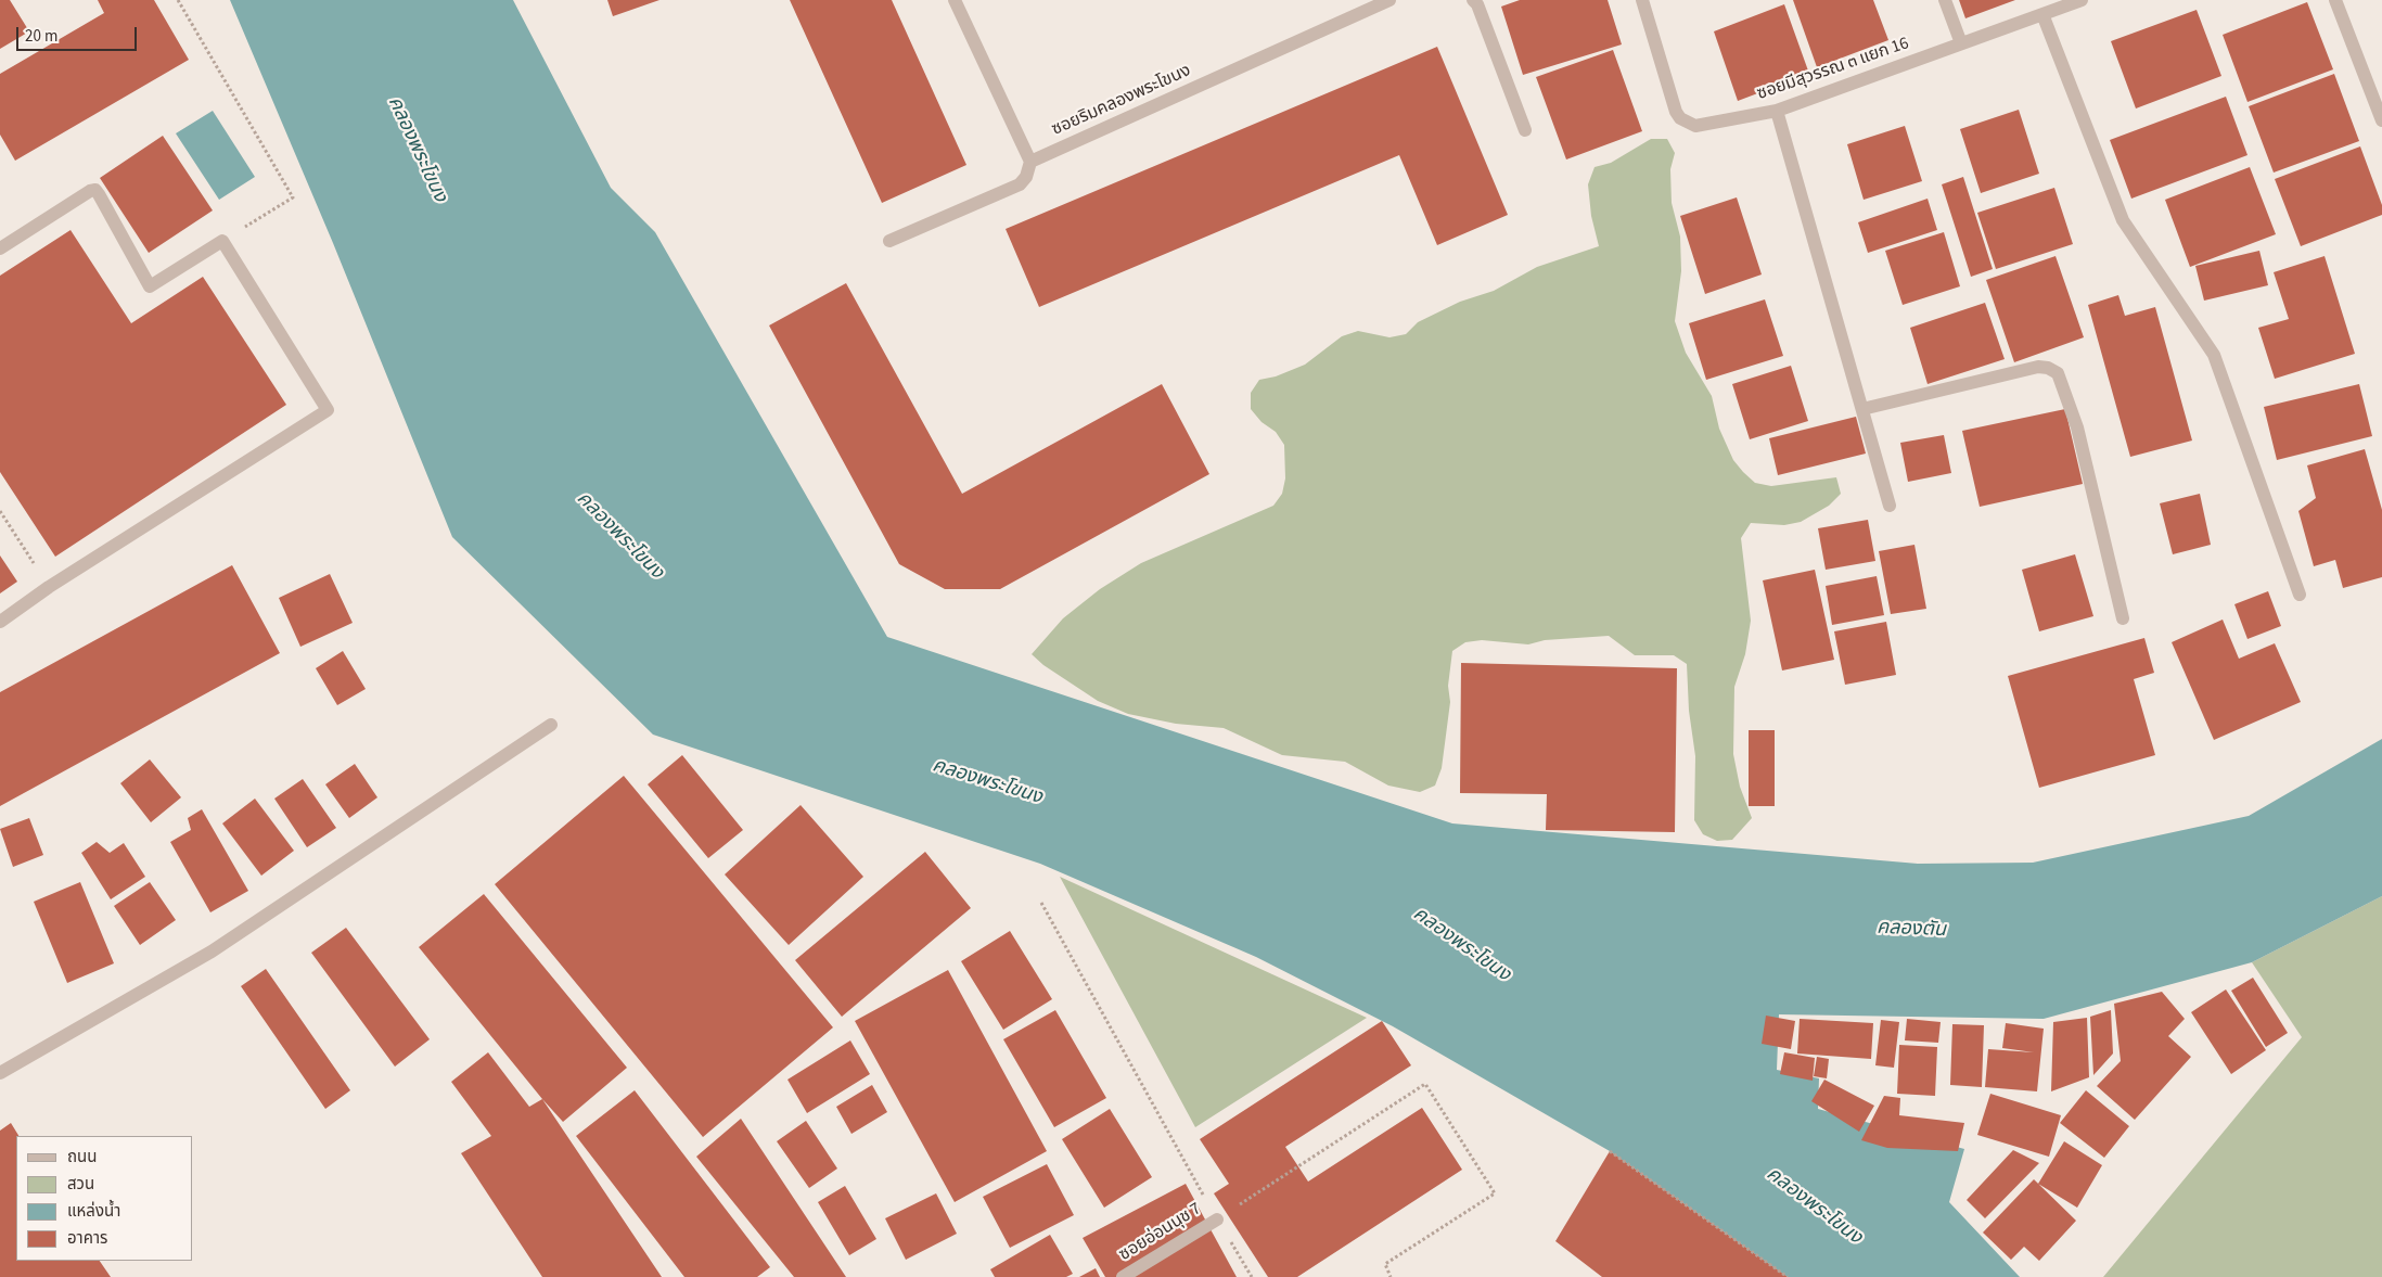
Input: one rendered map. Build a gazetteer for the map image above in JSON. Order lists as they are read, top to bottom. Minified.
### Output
{"streets":{"street":["ซอยมีสุวรรณ ๓ แยก 16","ซอยริมคลองพระโขนง","ซอยอ่อนนุช 7"]},"water":["คลองพระโขนง","คลองตัน"],"legend":["ถนน","สวน","แหล่งน้ำ","อาคาร"],"scale_bar":"20 m"}
